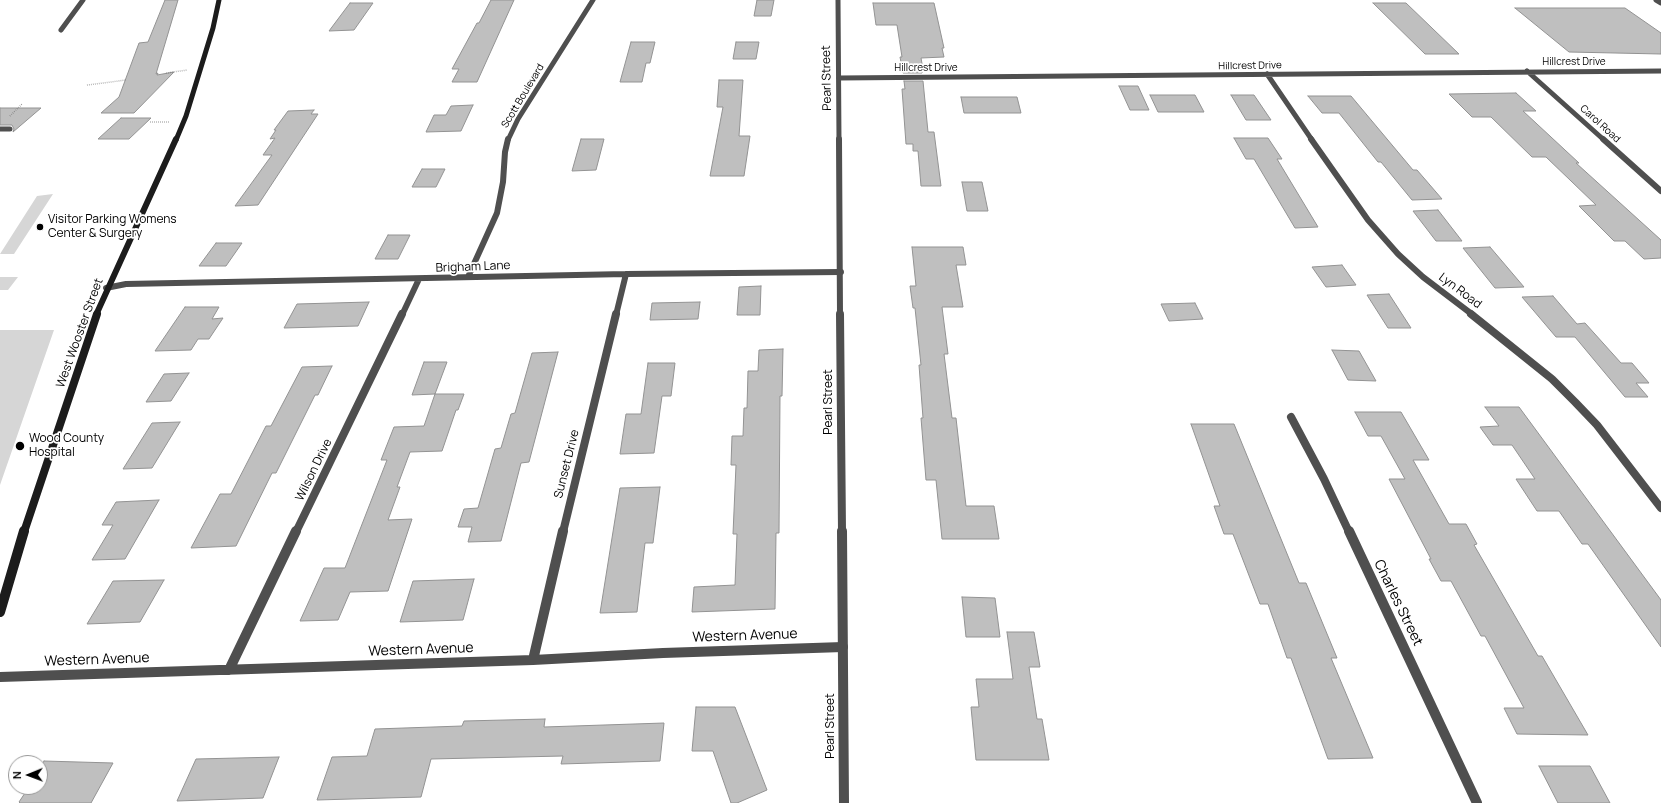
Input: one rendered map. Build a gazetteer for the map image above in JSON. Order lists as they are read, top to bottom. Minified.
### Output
{"streets":{"main road":["West Wooster Street"],"street":["Hillcrest Drive","Pearl Street","Scott Boulevard","Carol Road","Brigham Lane","Lyn Road","Sunset Drive","Wilson Drive","Charles Street","Western Avenue"]},"crossings":[["Hillcrest Drive","Pearl Street"],["Hillcrest Drive","Carol Road"],["Hillcrest Drive","Lyn Road"],["Pearl Street","Brigham Lane"],["Pearl Street","Western Avenue"],["Scott Boulevard","Brigham Lane"],["Brigham Lane","West Wooster Street"],["Brigham Lane","Sunset Drive"],["Brigham Lane","Wilson Drive"],["Sunset Drive","Western Avenue"],["Wilson Drive","Western Avenue"]],"places":["Visitor Parking Womens Center & Surgery","Wood County Hospital"],"north":"left"}
